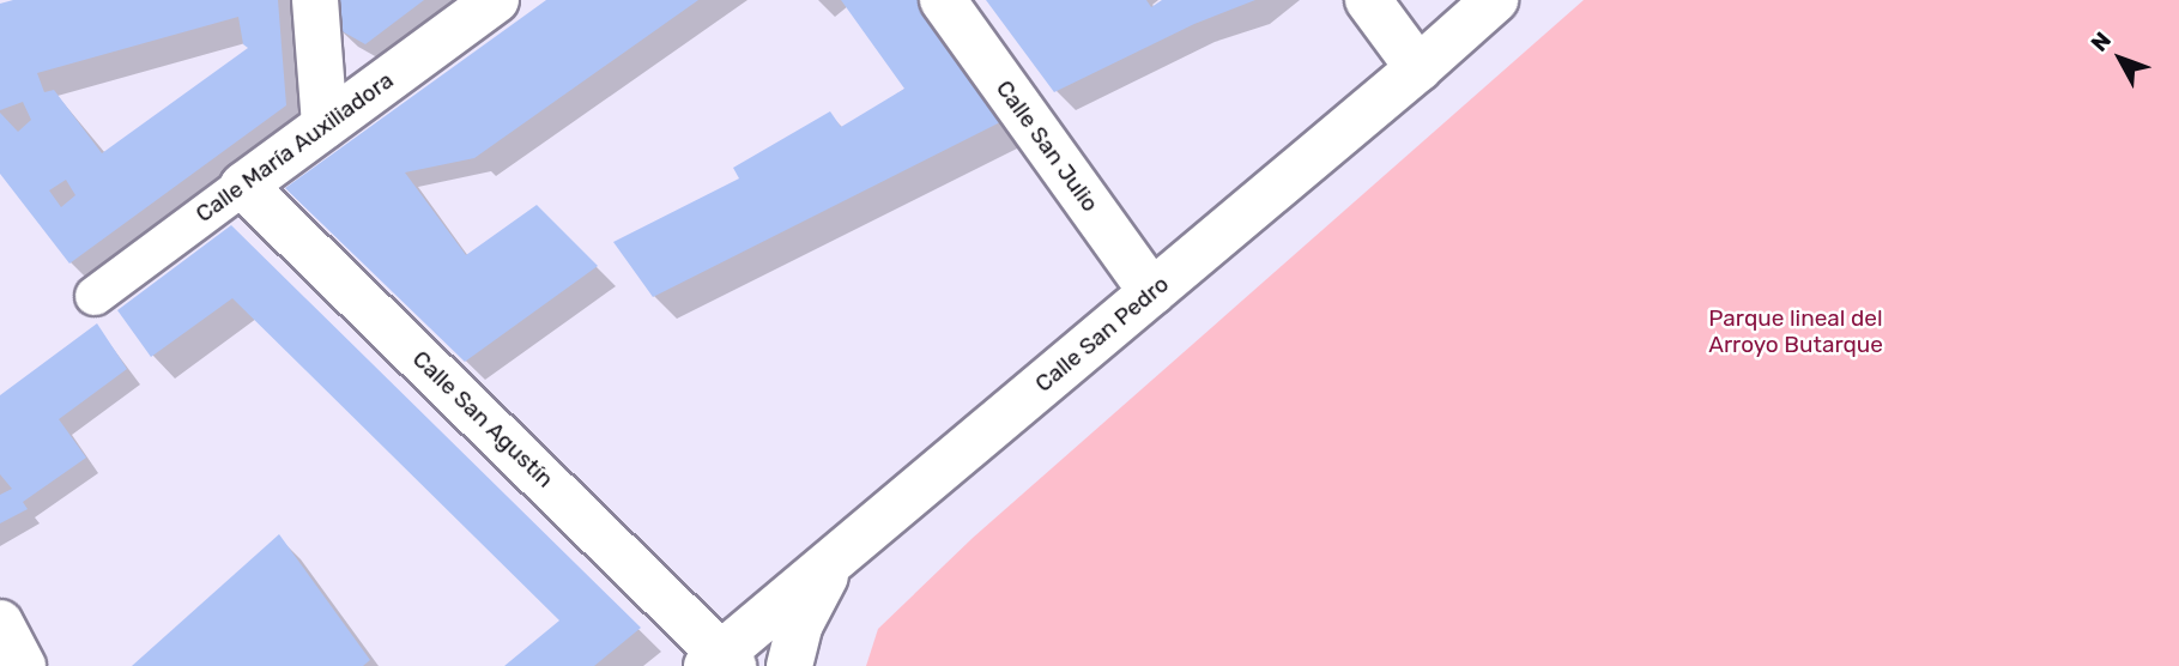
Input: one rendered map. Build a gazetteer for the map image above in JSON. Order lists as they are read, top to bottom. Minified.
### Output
{"streets":{"street":["Calle San Julio","Calle María Auxiliadora","Calle San Pedro","Calle San Agustín"]},"crossings":[["Calle San Julio","Calle San Pedro"],["Calle María Auxiliadora","Calle San Agustín"],["Calle San Pedro","Calle San Agustín"]],"parks":["Parque lineal del Arroyo Butarque"],"north":"top left"}
